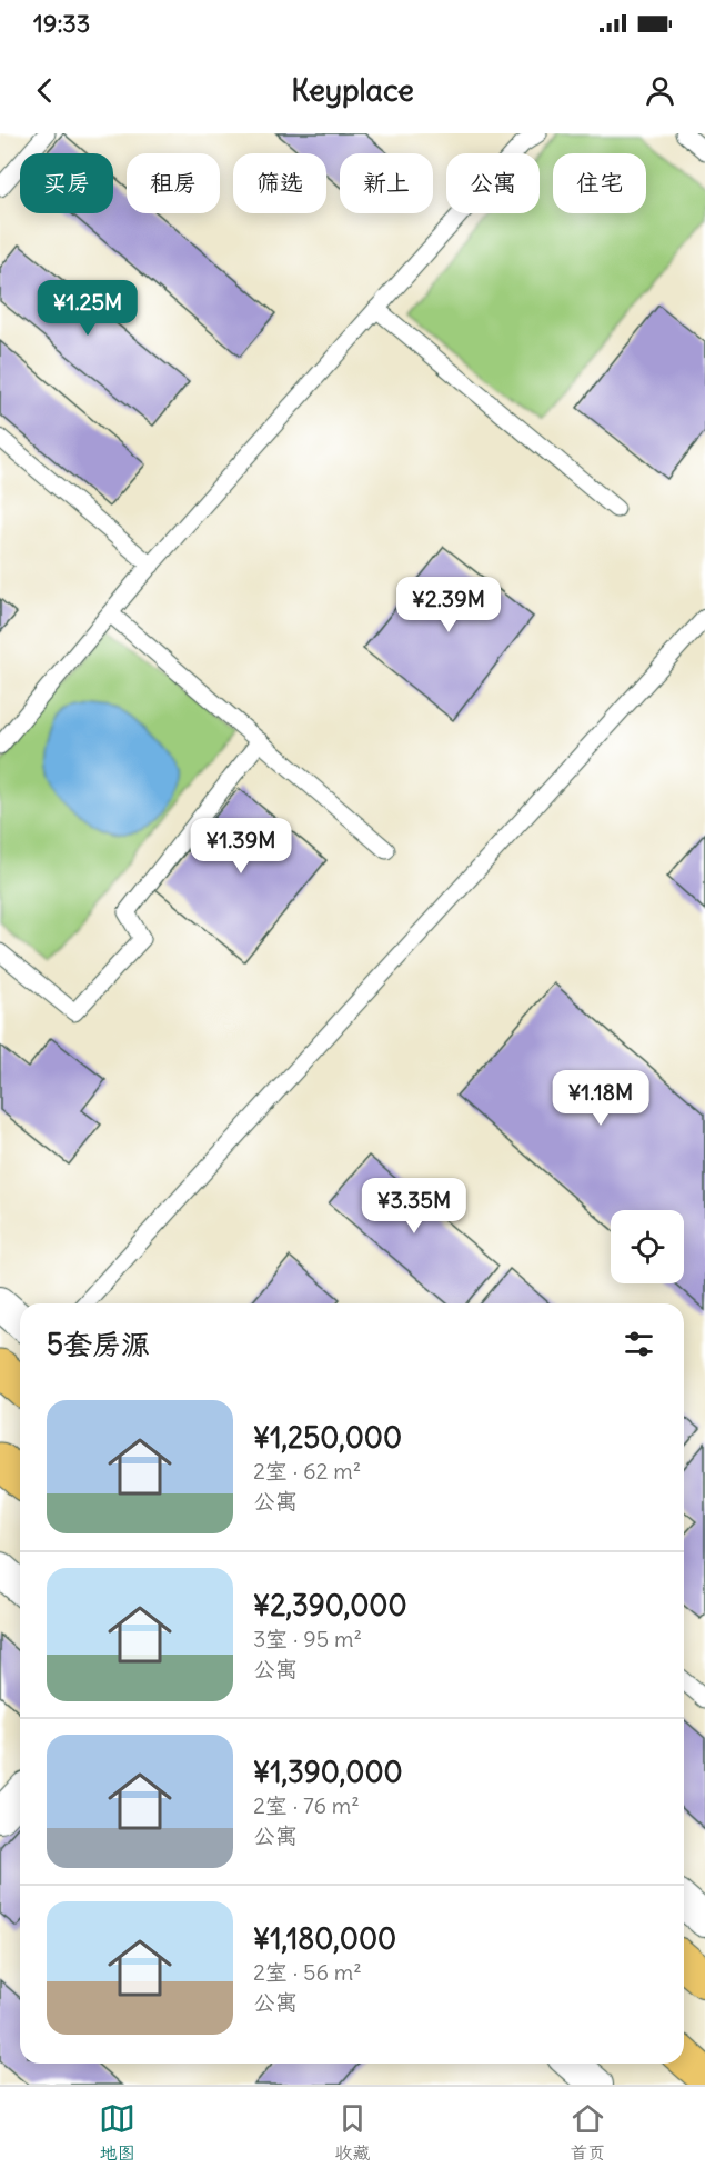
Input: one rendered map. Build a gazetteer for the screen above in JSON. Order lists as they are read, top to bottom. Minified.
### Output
{"page":{"status":"19:33","header":"Keyplace","chip":["买房","租房","筛选","新上","公寓","住宅"],"price":["¥1.25M","¥2.39M","¥1.39M","¥1.18M","¥3.35M"],"heading":"5套房源","list":[{"name":"¥1,250,000","note":"2室 · 62 m² · 公寓"},{"name":"¥2,390,000","note":"3室 · 95 m² · 公寓"},{"name":"¥1,390,000","note":"2室 · 76 m² · 公寓"},{"name":"¥1,180,000","note":"2室 · 56 m² · 公寓"}],"tabs":["地图","收藏","首页"]}}
